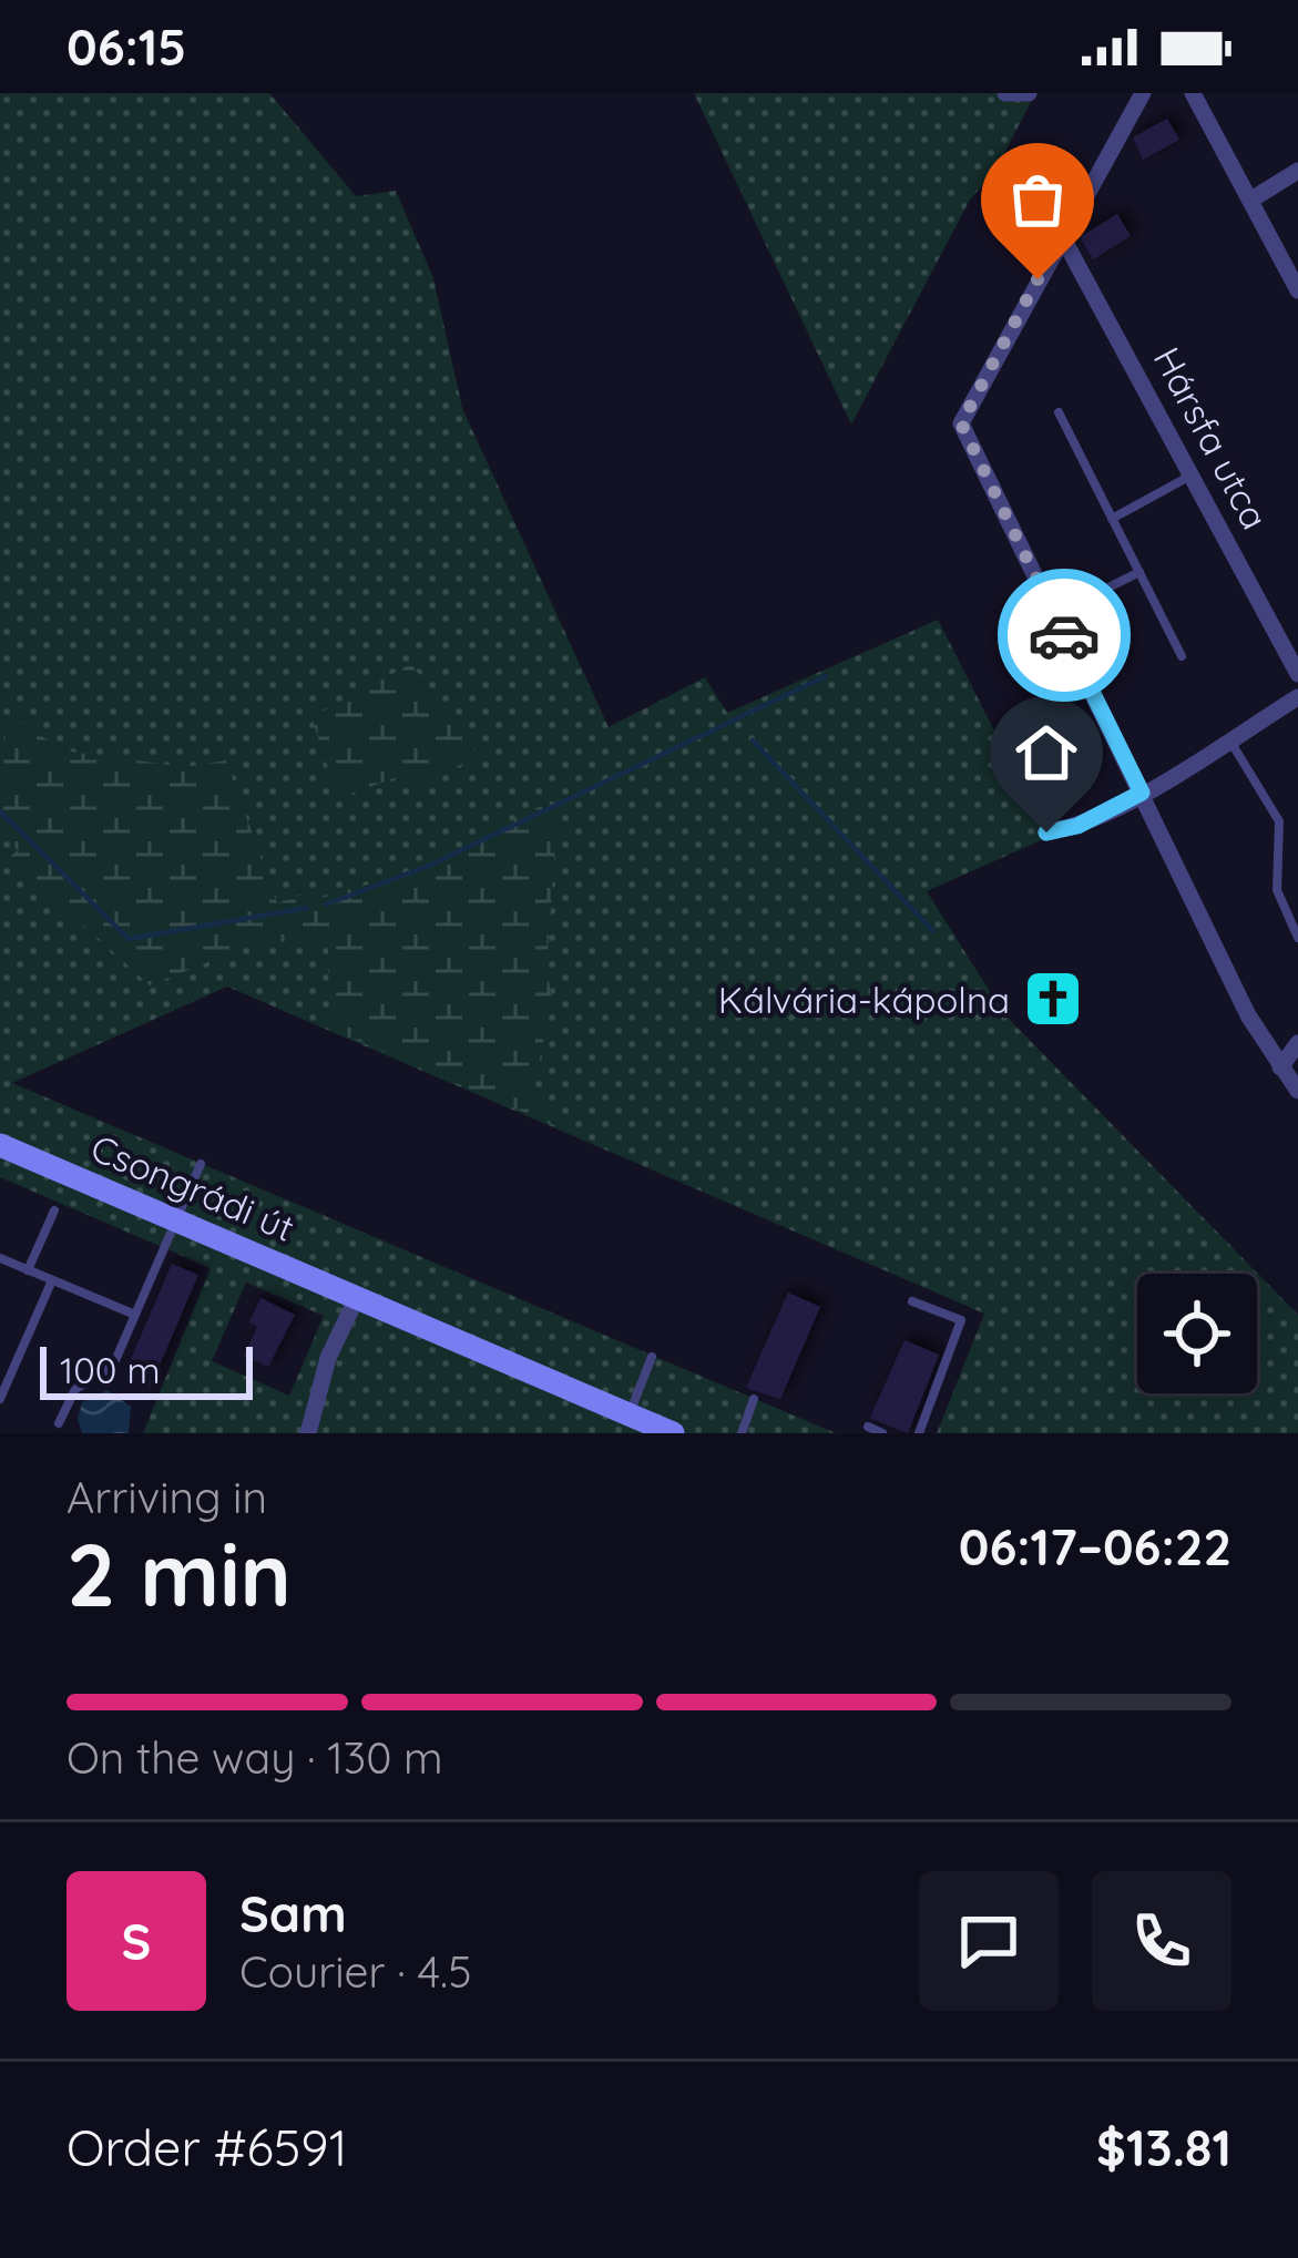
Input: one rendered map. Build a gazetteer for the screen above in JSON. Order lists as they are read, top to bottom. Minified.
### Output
{"streets":{"main road":["Csongrádi út"],"street":["Hársfa utca"]},"places":{"church":["Kálvária-kápolna"]},"scale_bar":"100 m","page":{"status":"06:15","scale":"100 m","heading":["2 min","Arriving in","06:17–06:22"],"panel":["Sam","Courier · 4.5","Order #6591","$13.81"],"bar":"On the way · 130 m","round":"S"}}
